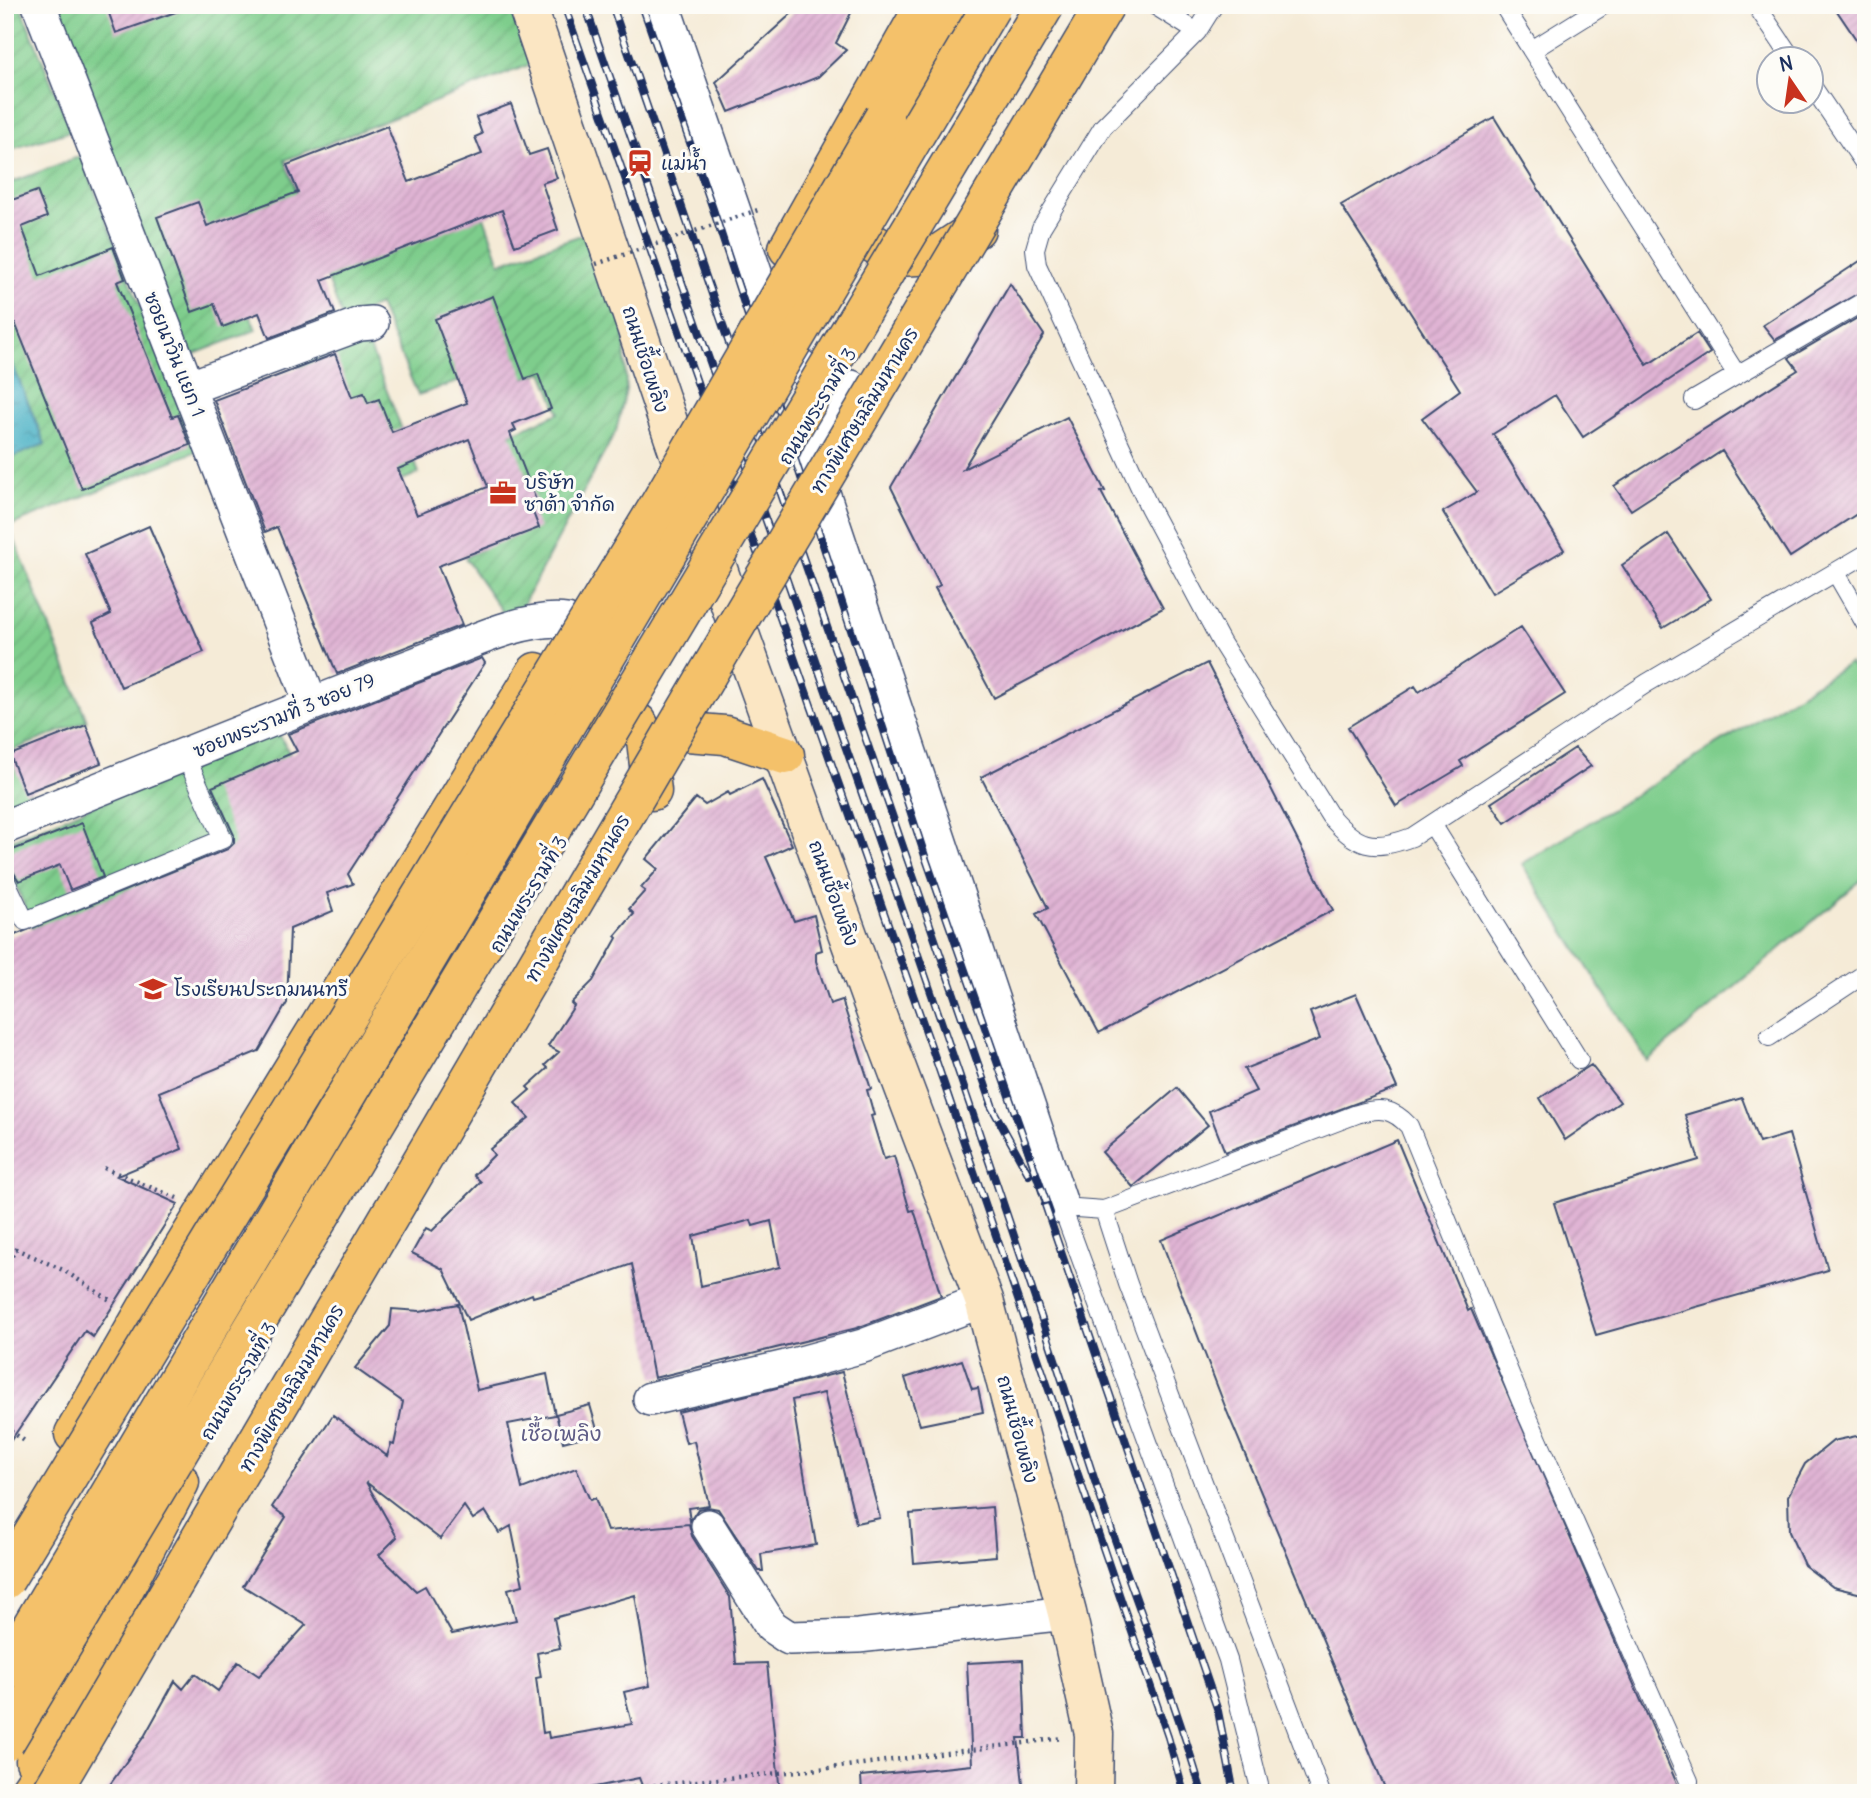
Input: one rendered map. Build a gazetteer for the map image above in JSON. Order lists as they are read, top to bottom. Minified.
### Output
{"streets":{"main road":["ถนนพระรามที่ 3","ทางพิเศษเฉลิมมหานคร"],"street":["ซอยนาวิน แยก 1","ถนนเชื้อเพลิง","ซอยพระรามที่ 3 ซอย 79"]},"crossings":[["ซอยนาวิน แยก 1","ซอยพระรามที่ 3 ซอย 79"]],"districts":["เชื้อเพลิง"],"places":{"station":["แม่น้ำ"],"office":["บริษัท ซาต้า จำกัด"],"school or university":["โรงเรียนประถมนนทรี"]},"north":"top"}
